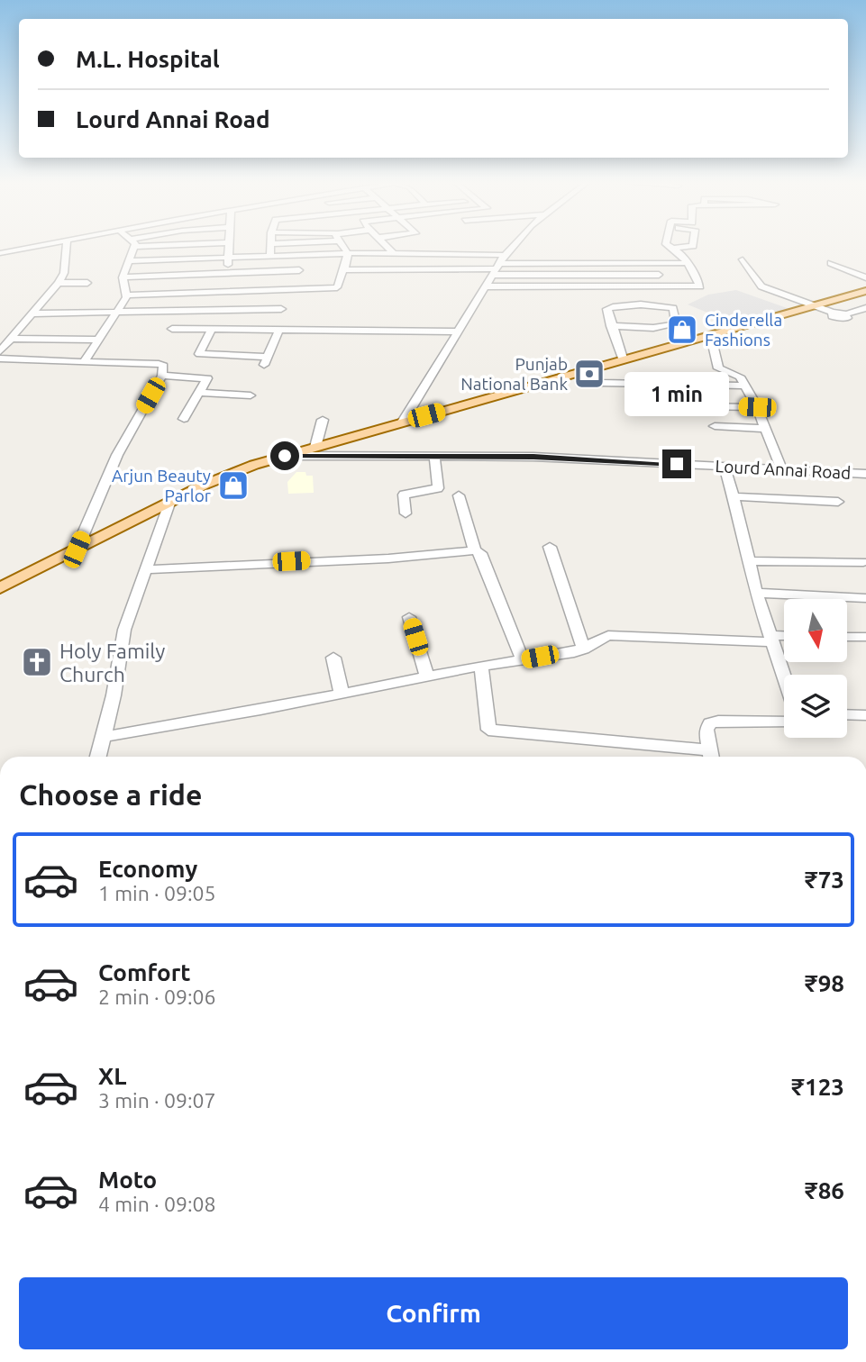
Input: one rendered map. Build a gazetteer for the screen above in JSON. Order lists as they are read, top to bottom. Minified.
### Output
{"streets":{"street":["Lourd Annai Road"]},"places":{"shop":["Cinderella Fashions","Arjun Beauty Parlor"],"bank":["Punjab National Bank"],"church":["Holy Family Church"]},"north":"bottom","page":{"banner":["M.L. Hospital","Lourd Annai Road"],"bubble":"1 min","heading":"Choose a ride","list":[{"name":"Economy","note":"1 min · 09:05","value":"₹73"},{"name":"Comfort","note":"2 min · 09:06","value":"₹98"},{"name":"XL","note":"3 min · 09:07","value":"₹123"},{"name":"Moto","note":"4 min · 09:08","value":"₹86"}],"buttons":"Confirm"}}
